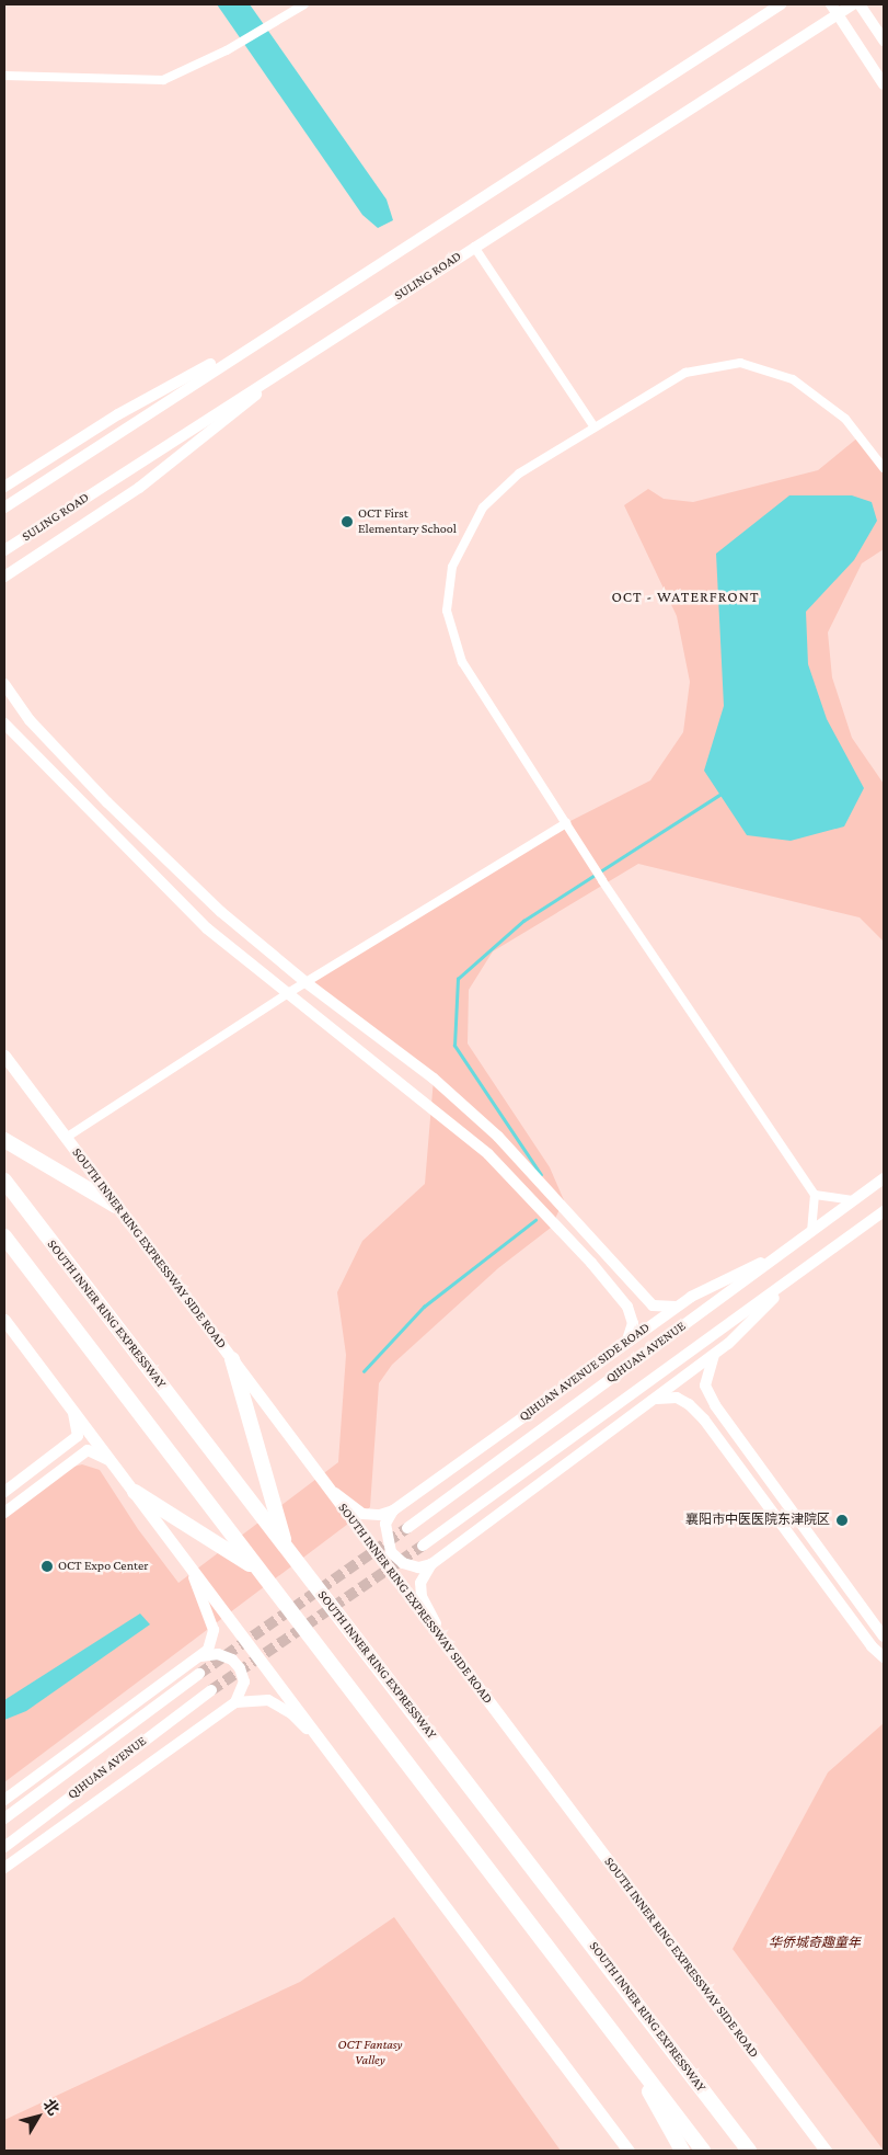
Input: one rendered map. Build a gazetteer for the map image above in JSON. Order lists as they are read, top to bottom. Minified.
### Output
{"streets":{"highway":["SOUTH INNER RING EXPRESSWAY"],"main road":["SOUTH INNER RING EXPRESSWAY SIDE ROAD"],"street":["SULING ROAD","QIHUAN AVENUE","QIHUAN AVENUE SIDE ROAD"]},"crossings":[["SOUTH INNER RING EXPRESSWAY SIDE ROAD","QIHUAN AVENUE SIDE ROAD"],["QIHUAN AVENUE","QIHUAN AVENUE SIDE ROAD"]],"districts":["OCT - WATERFRONT"],"parks":["华侨城奇趣童年","OCT Fantasy Valley"],"places":["OCT First Elementary School","襄阳市中医医院东津院区","OCT Expo Center"],"north":"top right"}
